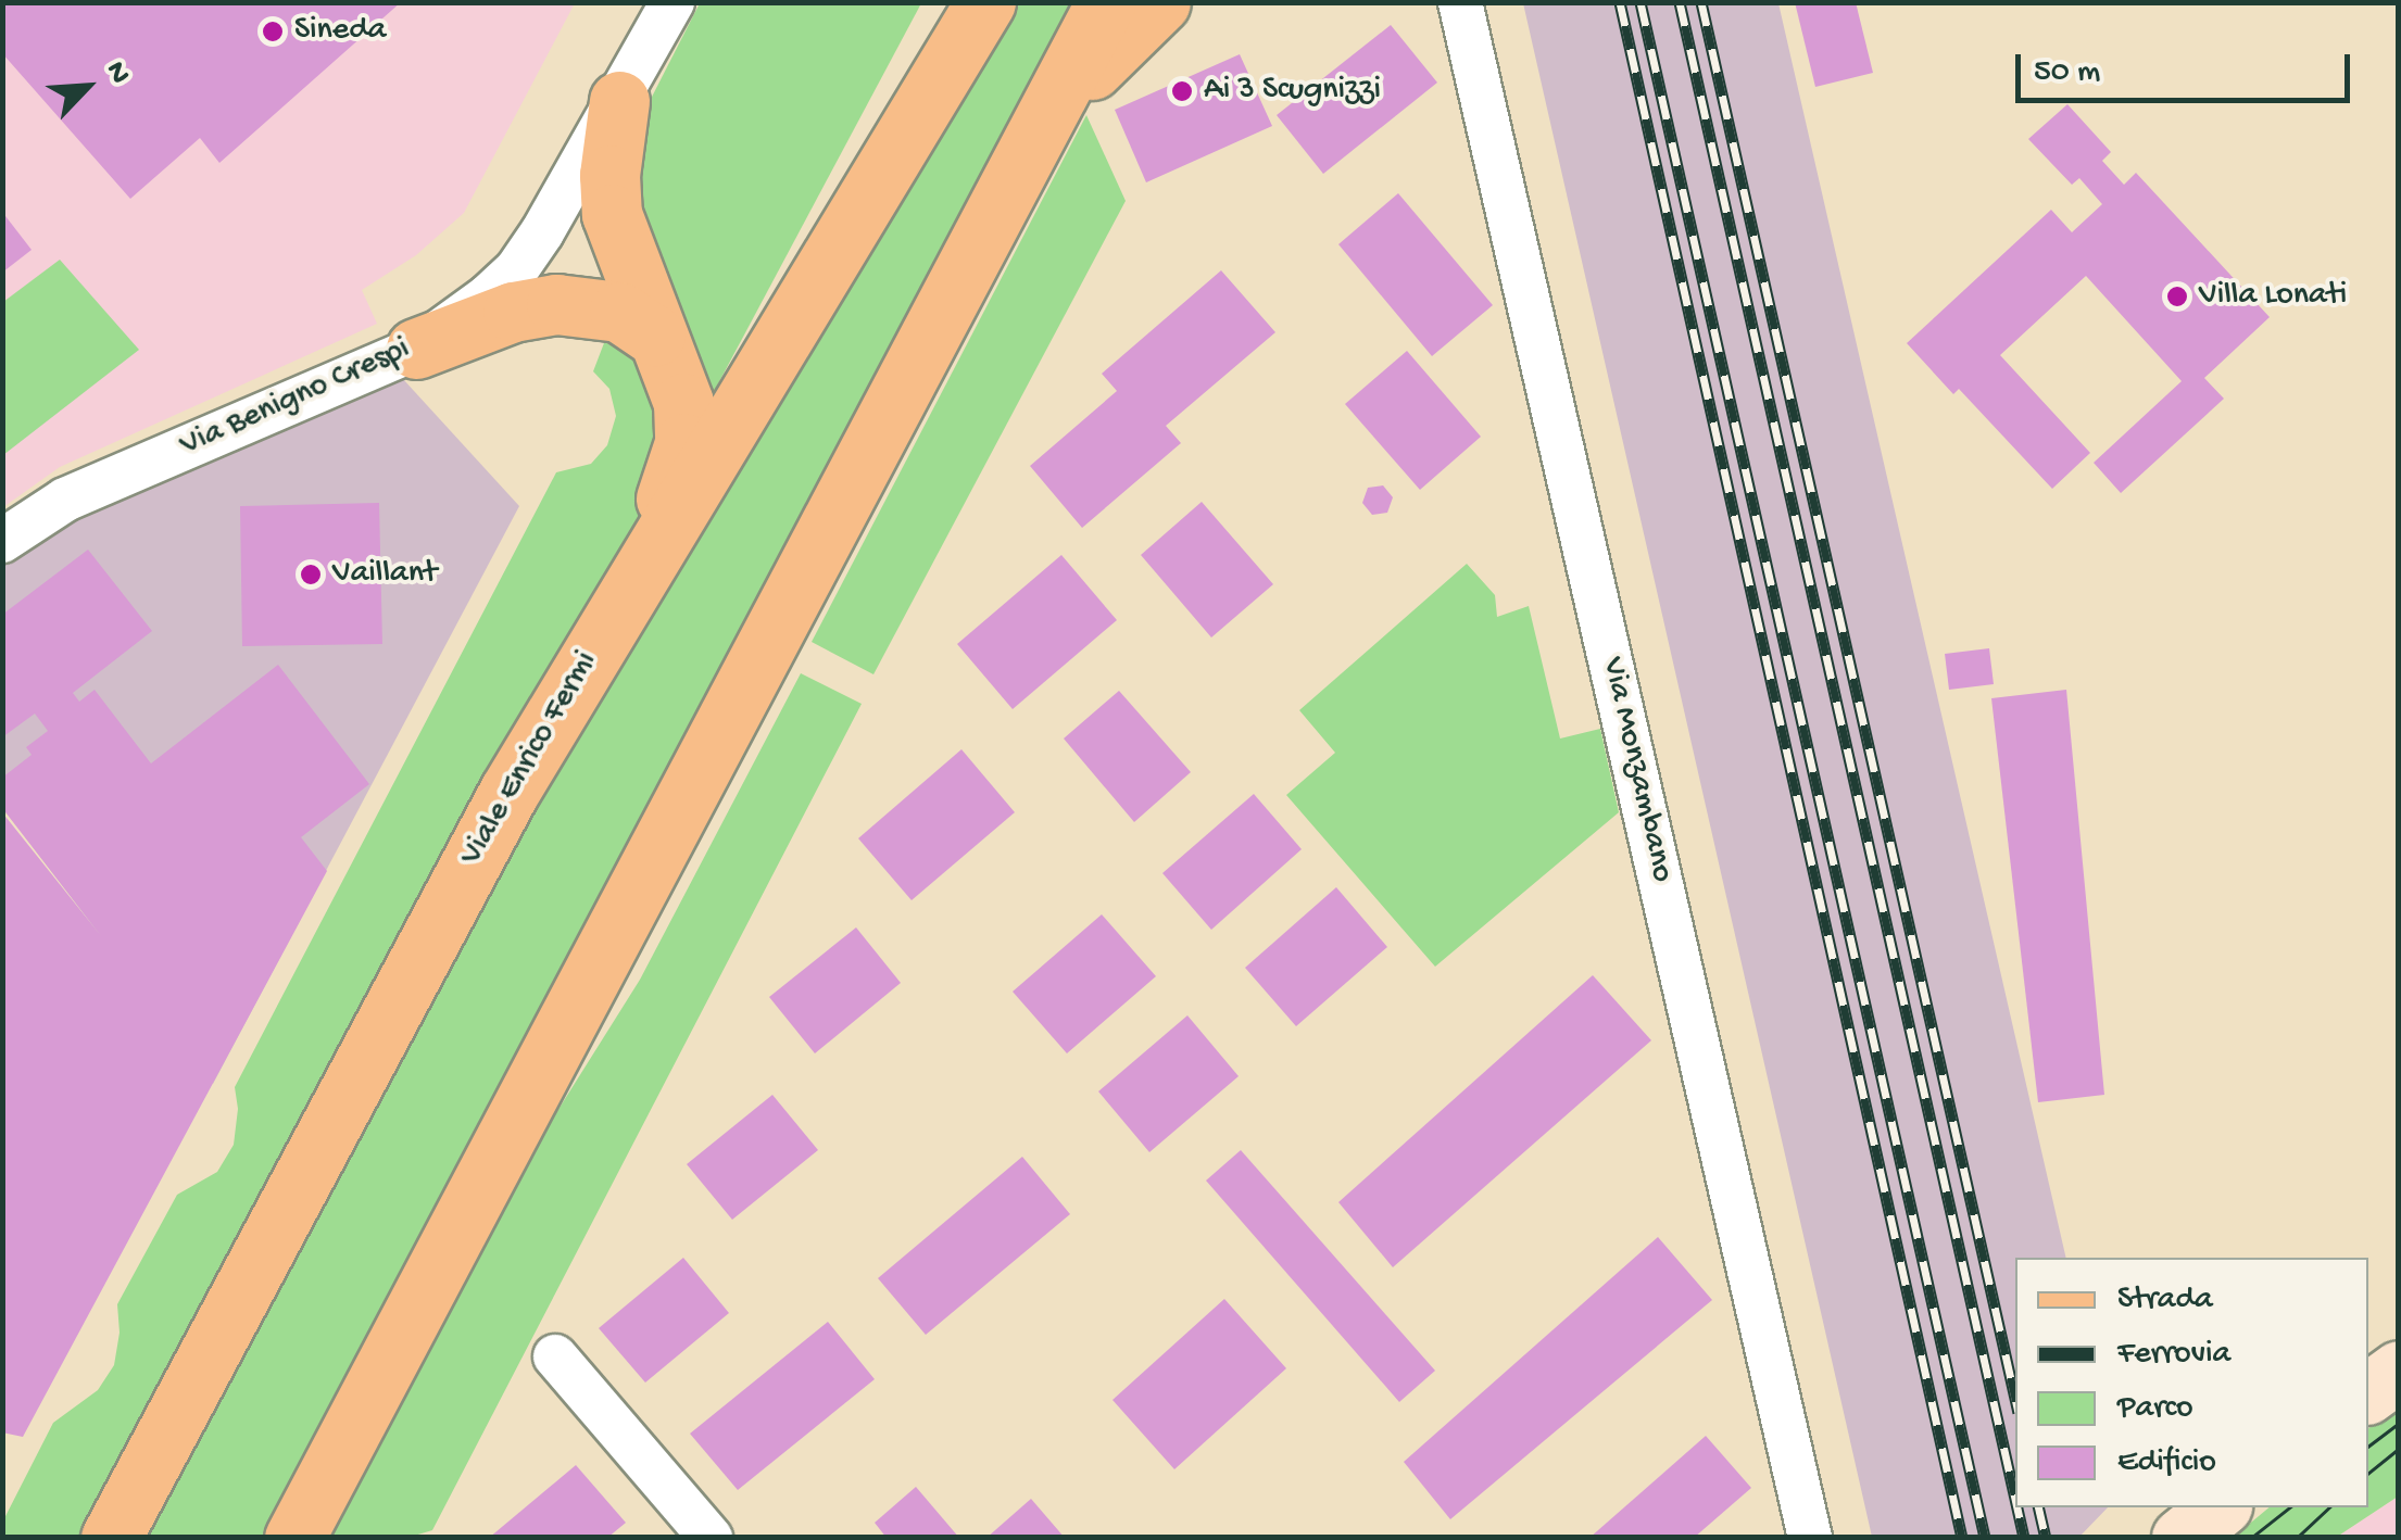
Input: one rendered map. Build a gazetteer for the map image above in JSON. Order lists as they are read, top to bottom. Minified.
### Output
{"streets":{"main road":["Viale Enrico Fermi"],"street":["Via Benigno Crespi","Via Monzambano"]},"places":["Sineda","Ai 3 Scugnizzi","Villa Lonati","Vaillant"],"legend":["Strada","Ferrovia","Parco","Edificio"],"scale_bar":"50 m","north":"top right"}
